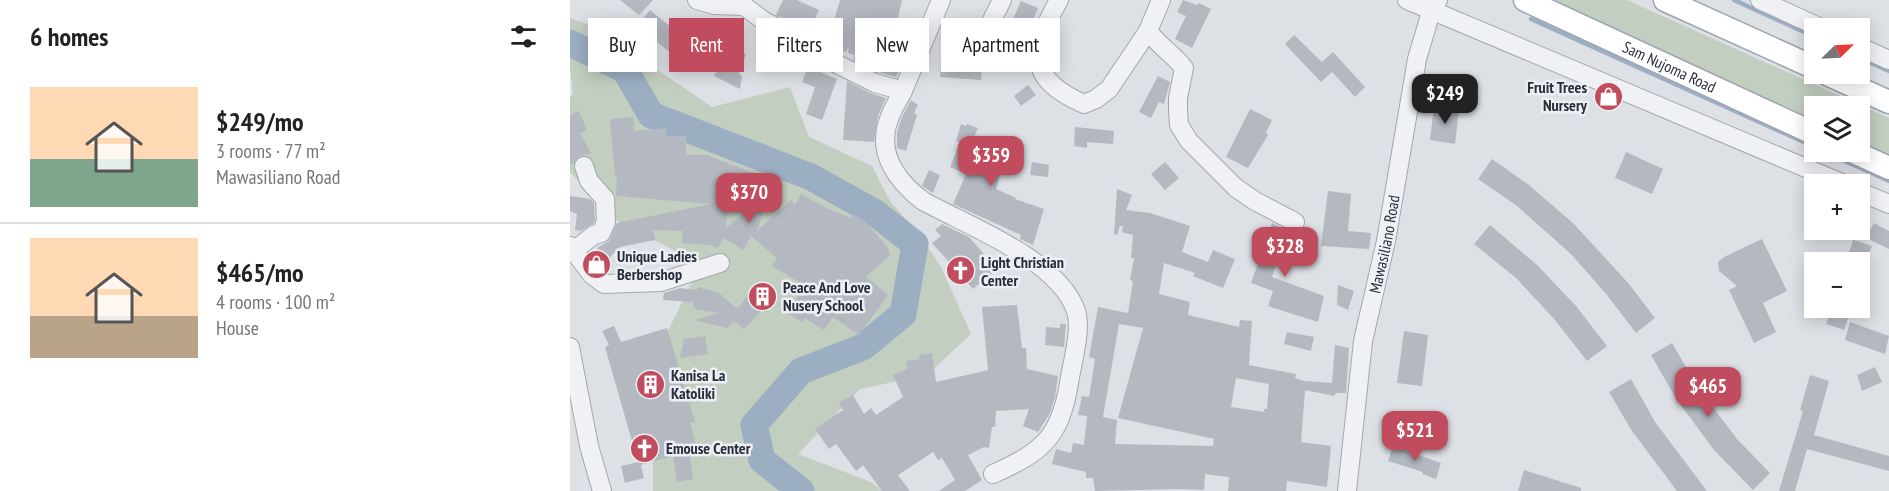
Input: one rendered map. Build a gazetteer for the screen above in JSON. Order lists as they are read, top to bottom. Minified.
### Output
{"streets":{"main road":["Sam Nujoma Road"],"street":["Mawasiliano Road"]},"places":{"shop":["Fruit Trees Nursery","Unique Ladies Berbershop"],"church":["Light Christian Center","Emouse Center"],"building":["Peace And Love Nusery School","Kanisa La Katoliki"]},"north":"top right","page":{"heading":"6 homes","map_buttons":["+","−"],"chip":["Buy","Rent","Filters","New","Apartment"],"list":[{"name":"$249/mo","note":"3 rooms · 77 m² · Mawasiliano Road"},{"name":"$465/mo","note":"4 rooms · 100 m² · House"}],"price":["$249","$359","$370","$328","$465","$521"]}}
